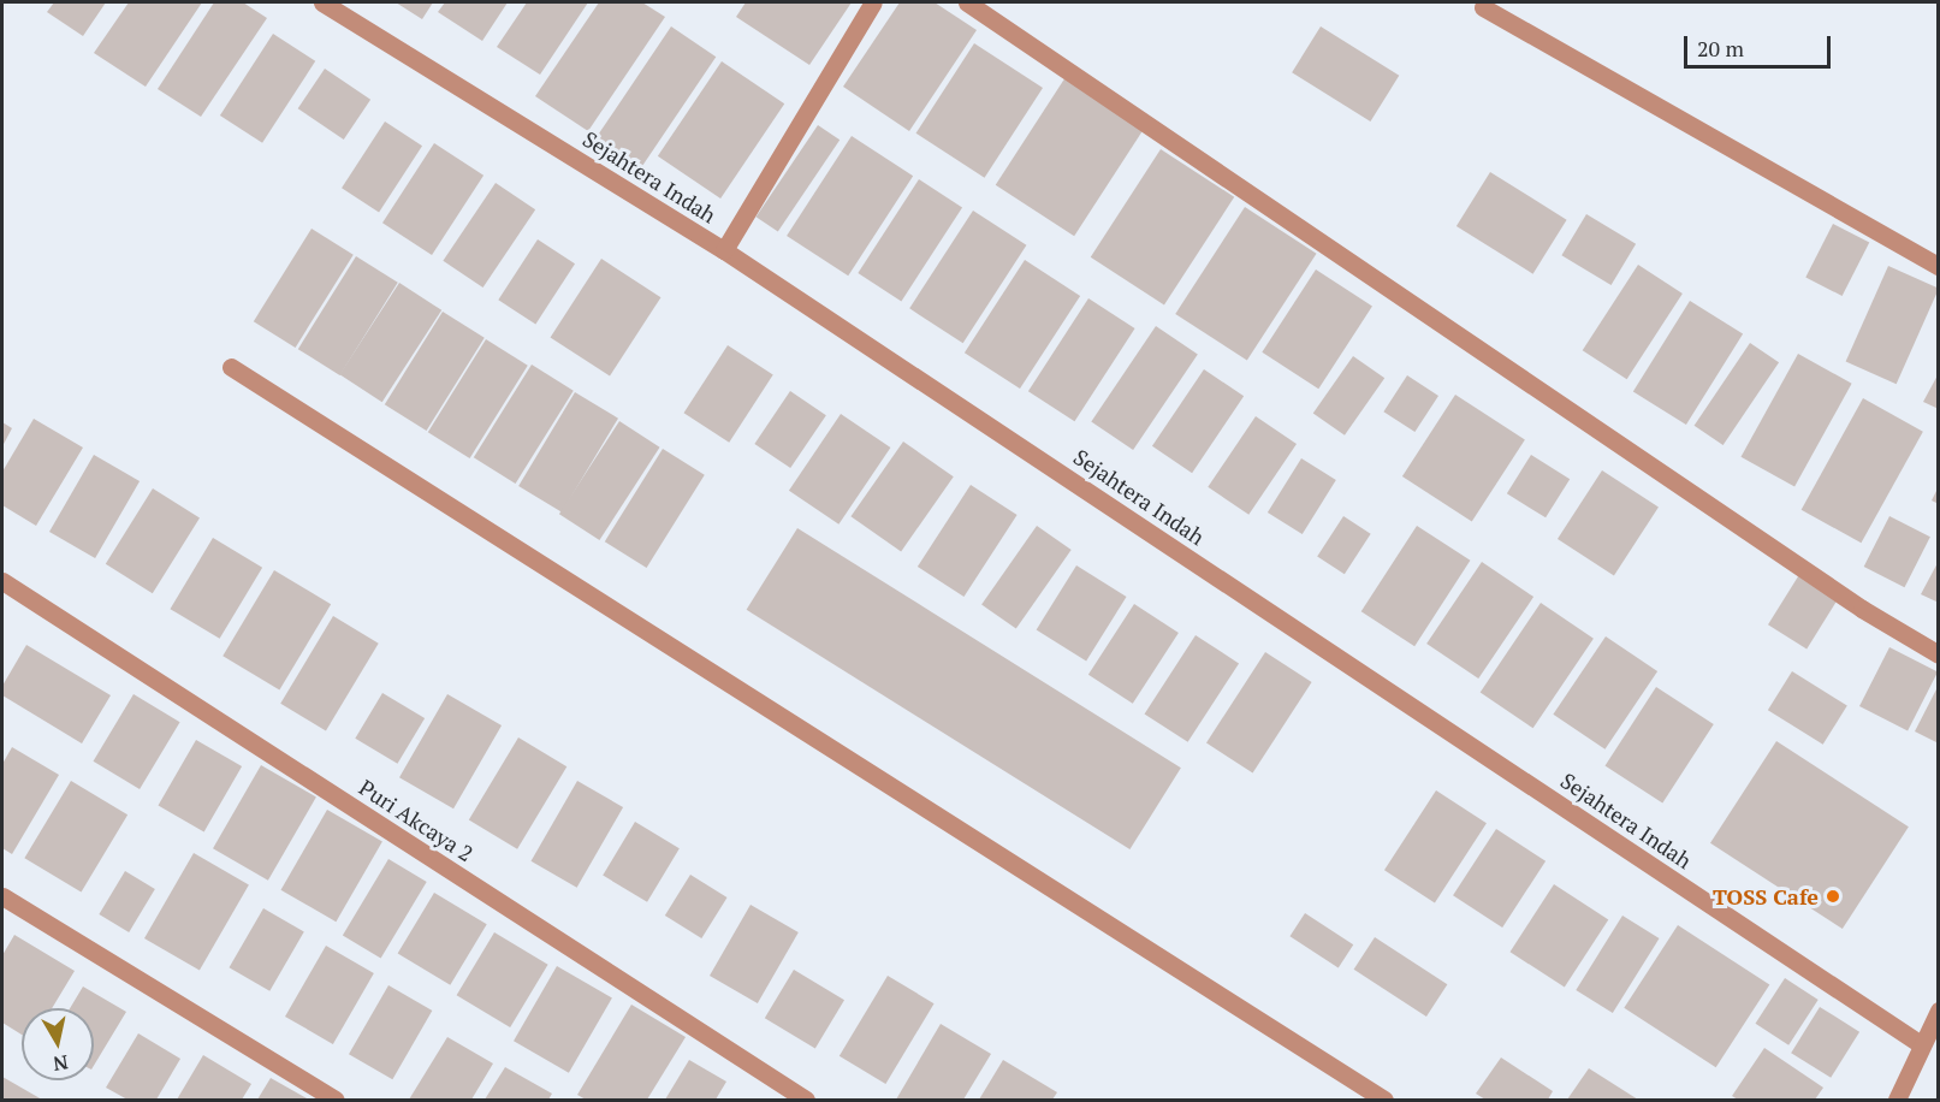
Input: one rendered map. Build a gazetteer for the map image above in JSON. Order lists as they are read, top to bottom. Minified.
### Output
{"streets":{"street":["Sejahtera Indah","Puri Akcaya 2"]},"places":["TOSS Cafe"],"scale_bar":"20 m","north":"bottom"}
